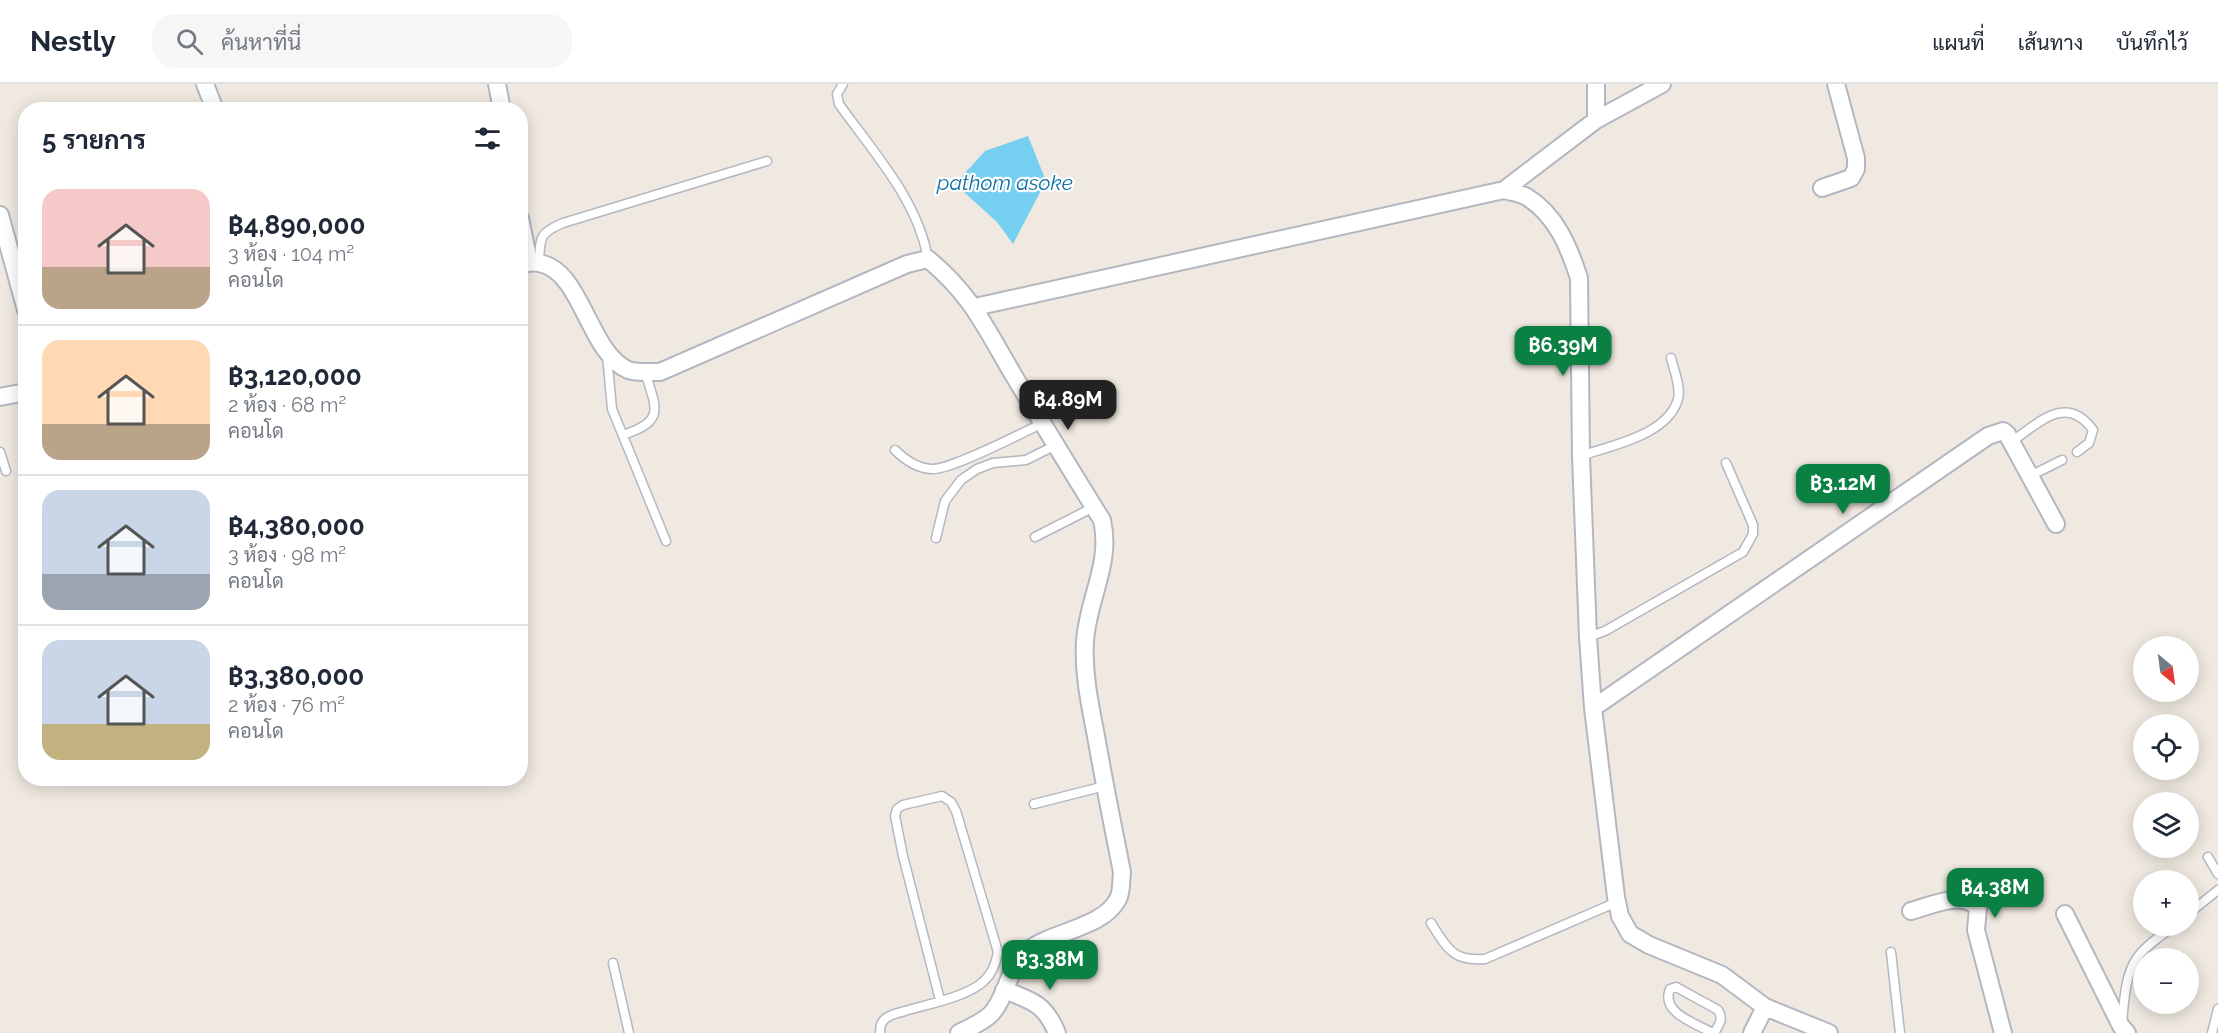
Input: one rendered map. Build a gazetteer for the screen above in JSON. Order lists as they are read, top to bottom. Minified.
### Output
{"water":["pathom asoke"],"north":"bottom right","page":{"header":"Nestly","search":"ค้นหาที่นี่","nav":["แผนที่","เส้นทาง","บันทึกไว้"],"heading":"5 รายการ","list":[{"name":"฿4,890,000","note":"3 ห้อง · 104 m² · คอนโด"},{"name":"฿3,120,000","note":"2 ห้อง · 68 m² · คอนโด"},{"name":"฿4,380,000","note":"3 ห้อง · 98 m² · คอนโด"},{"name":"฿3,380,000","note":"2 ห้อง · 76 m² · คอนโด"}],"price":["฿6.39M","฿4.89M","฿3.12M","฿4.38M","฿3.38M"],"map_buttons":["+","−"]}}
